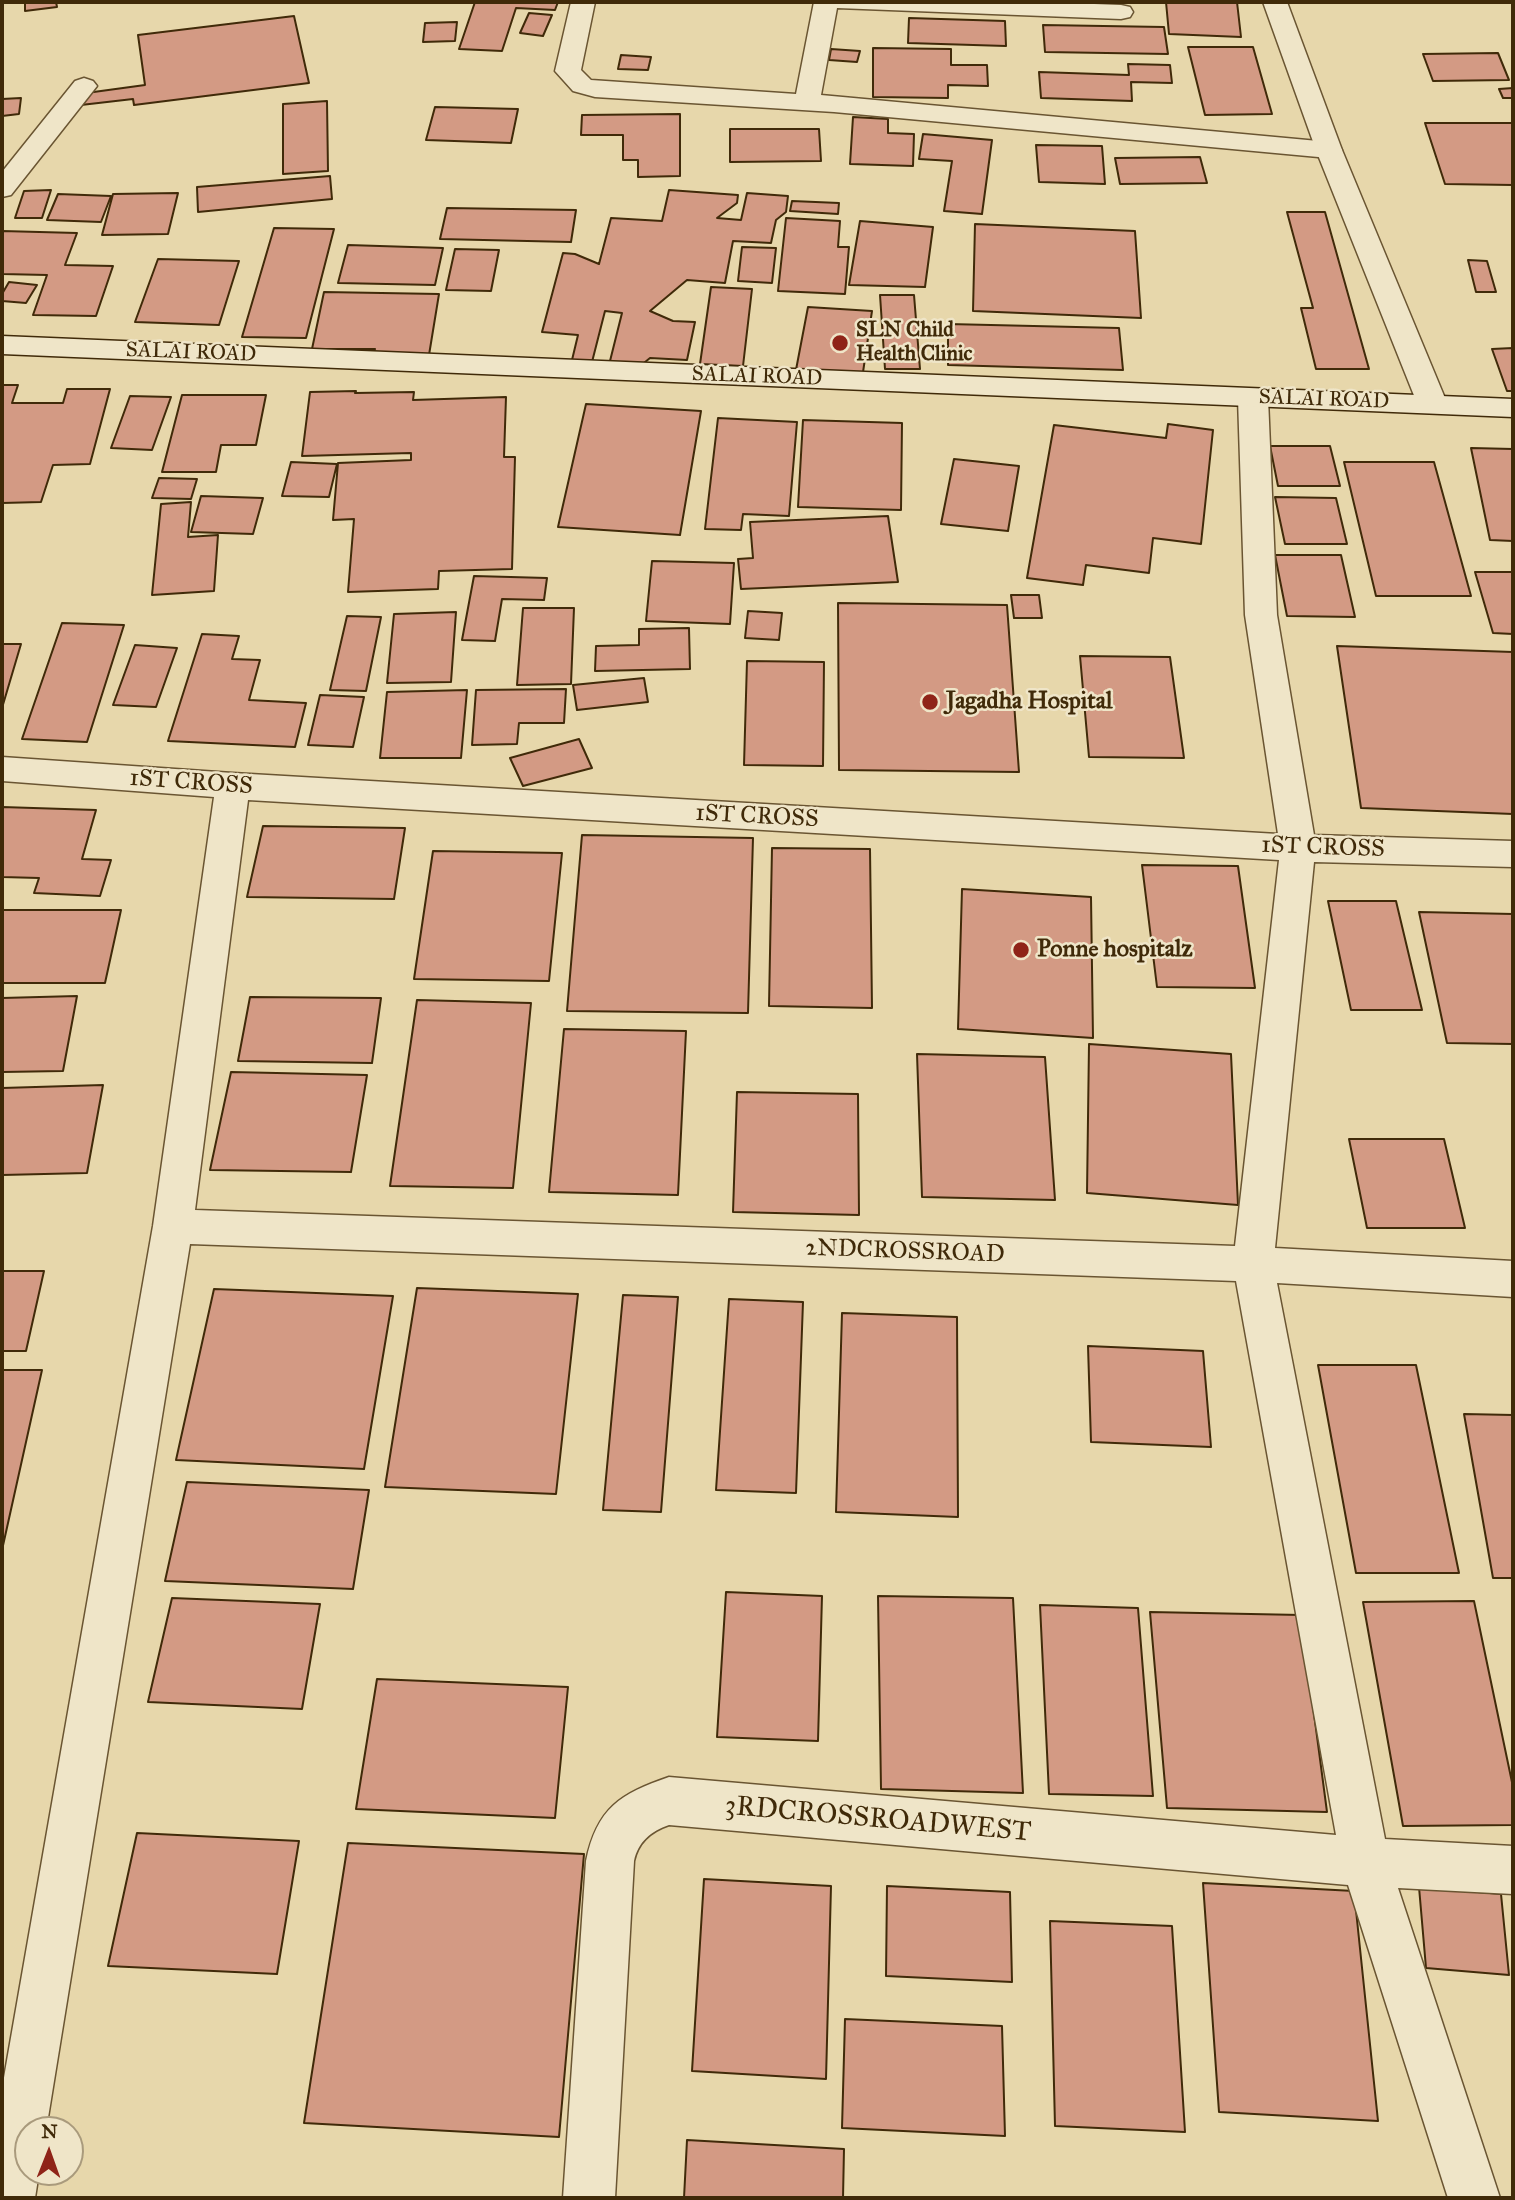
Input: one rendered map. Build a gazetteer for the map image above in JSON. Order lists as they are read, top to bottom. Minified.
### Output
{"streets":{"street":["SALAI ROAD","1ST CROSS","2NDCROSSROAD","3RDCROSSROADWEST"]},"places":["SLN Child Health Clinic","Jagadha Hospital","Ponne hospitalz"],"north":"top"}
